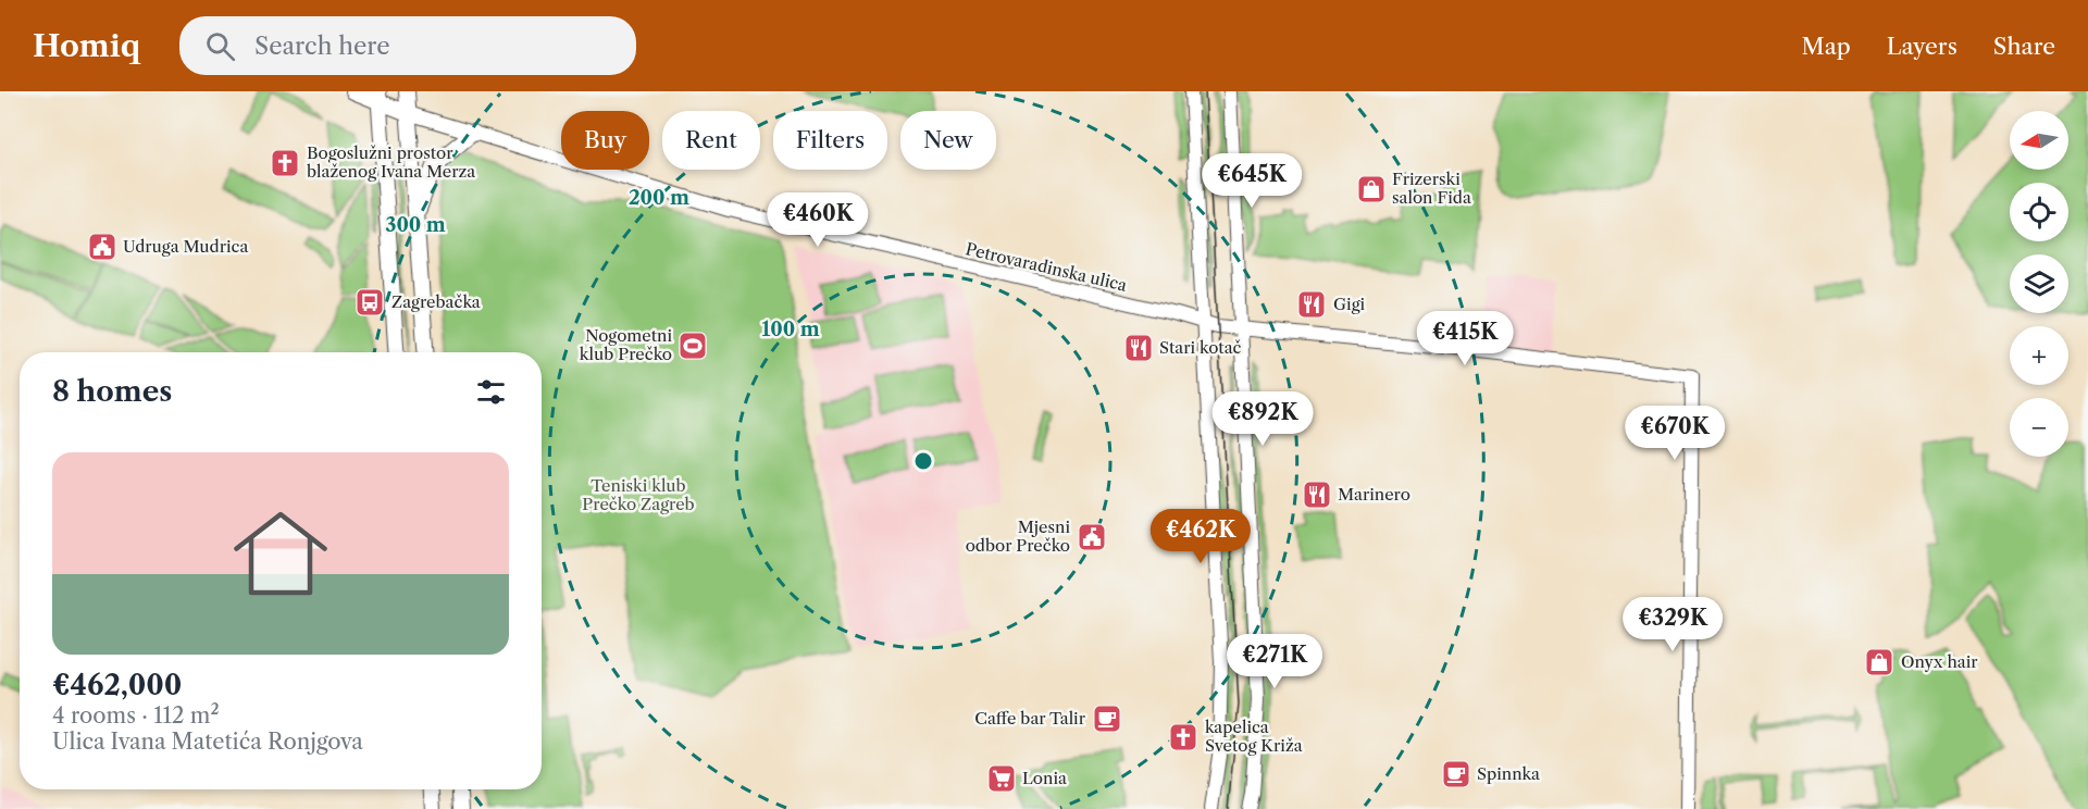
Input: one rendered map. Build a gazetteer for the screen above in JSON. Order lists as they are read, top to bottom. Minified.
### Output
{"streets":{"street":["Petrovaradinska ulica"]},"parks":["Teniski klub Prečko Zagreb"],"places":{"church":["Bogoslužni prostor blaženog Ivana Merza","kapelica Svetog Križa"],"shop":["Frizerski salon Fida","Onyx hair"],"public building":["Udruga Mudrica","Mjesni odbor Prečko"],"bus stop":["Zagrebačka"],"restaurant":["Gigi","Stari kotač","Marinero"],"sports":["Nogometni klub Prečko"],"cafe":["Caffe bar Talir","Spinnka"],"supermarket":["Lonia"]},"north":"left","page":{"header":"Homiq","search":"Search here","nav":["Map","Layers","Share"],"map_buttons":["+","−"],"chip":["Buy","Rent","Filters","New"],"price":["€645K","€460K","€415K","€892K","€670K","€462K","€329K","€271K"],"heading":"8 homes","list":[{"name":"€462,000","note":"4 rooms · 112 m² · Ulica Ivana Matetića Ronjgova"}]},"rings":["200 m","300 m","100 m"]}
